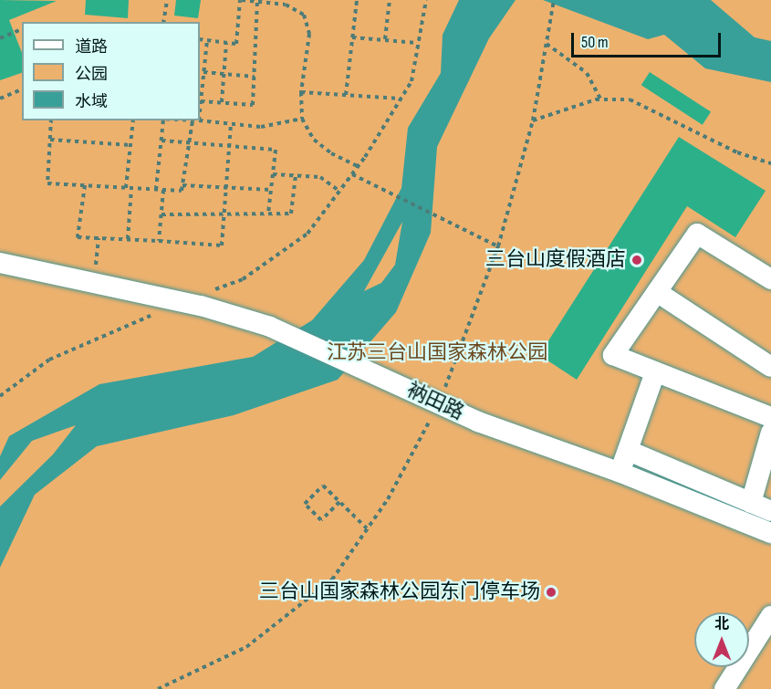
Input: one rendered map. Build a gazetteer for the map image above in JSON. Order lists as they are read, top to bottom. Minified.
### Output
{"streets":{"street":["衲田路"]},"parks":["江苏三台山国家森林公园"],"places":["三台山度假酒店","三台山国家森林公园东门停车场"],"legend":["道路","公园","水域"],"scale_bar":"50 m","north":"top"}
